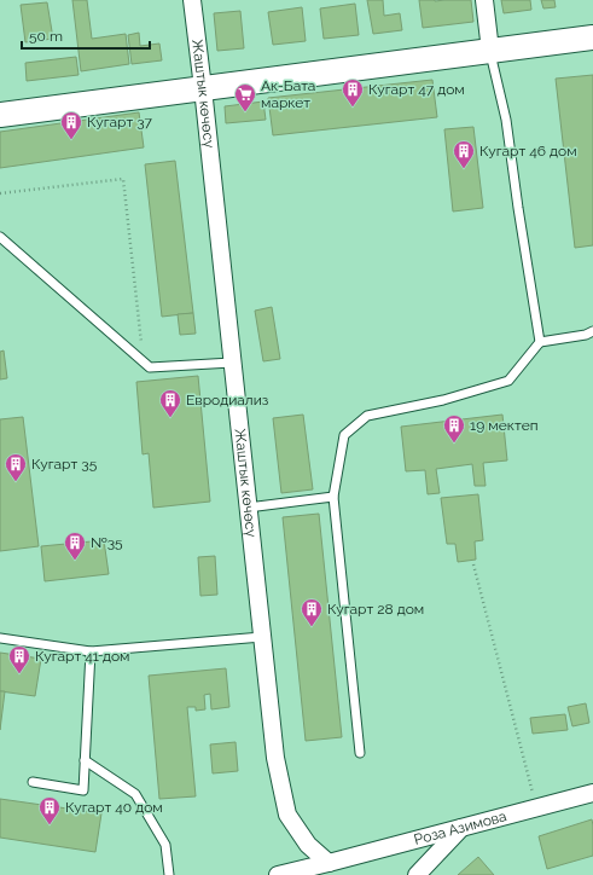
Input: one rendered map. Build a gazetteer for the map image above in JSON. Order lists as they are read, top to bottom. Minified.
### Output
{"streets":{"street":["Жаштык көчөсү","Роза Азимова"]},"crossings":[["Жаштык көчөсү","Роза Азимова"]],"places":{"building":["Кугарт 47 дом","Кугарт 37","Кугарт 46 дом","Евродиализ","19 мектеп","Кугарт 35","№35","Кугарт 28 дом","Кугарт 41 дом","Кугарт 40 дом"],"supermarket":["Ак-Бата маркет"]},"scale_bar":"50 m"}
